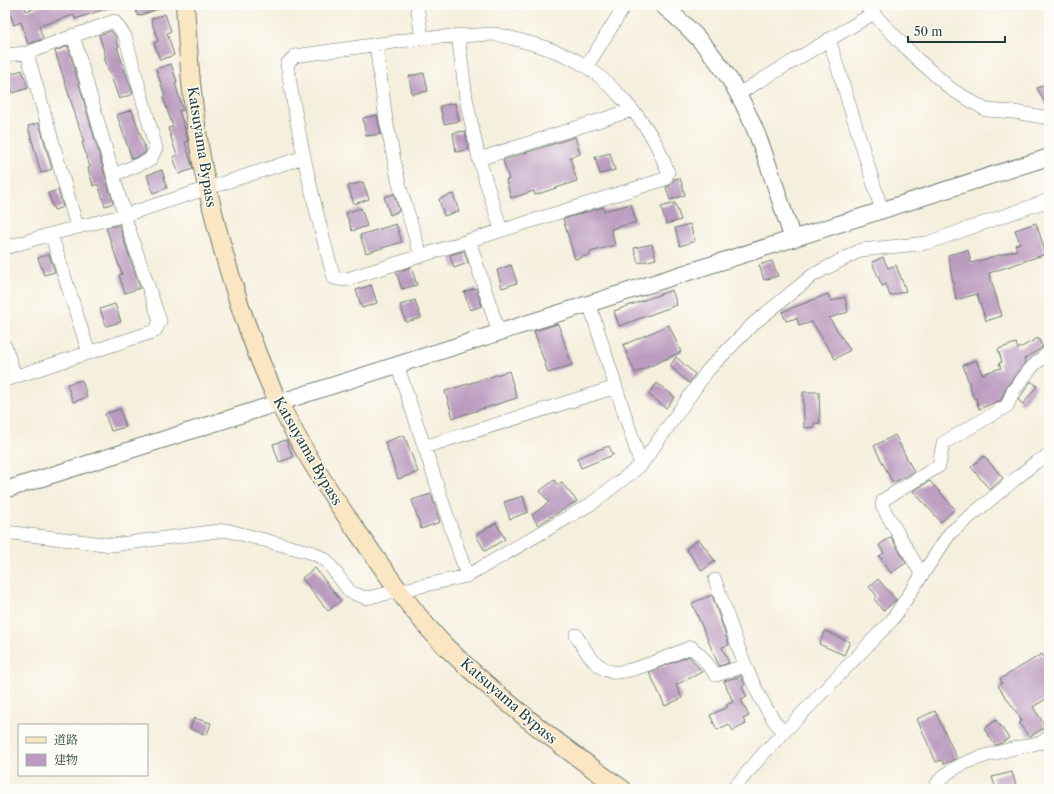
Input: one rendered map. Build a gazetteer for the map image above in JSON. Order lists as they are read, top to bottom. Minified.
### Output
{"streets":{"main road":["Katsuyama Bypass"]},"legend":["道路","建物"],"scale_bar":"50 m"}
